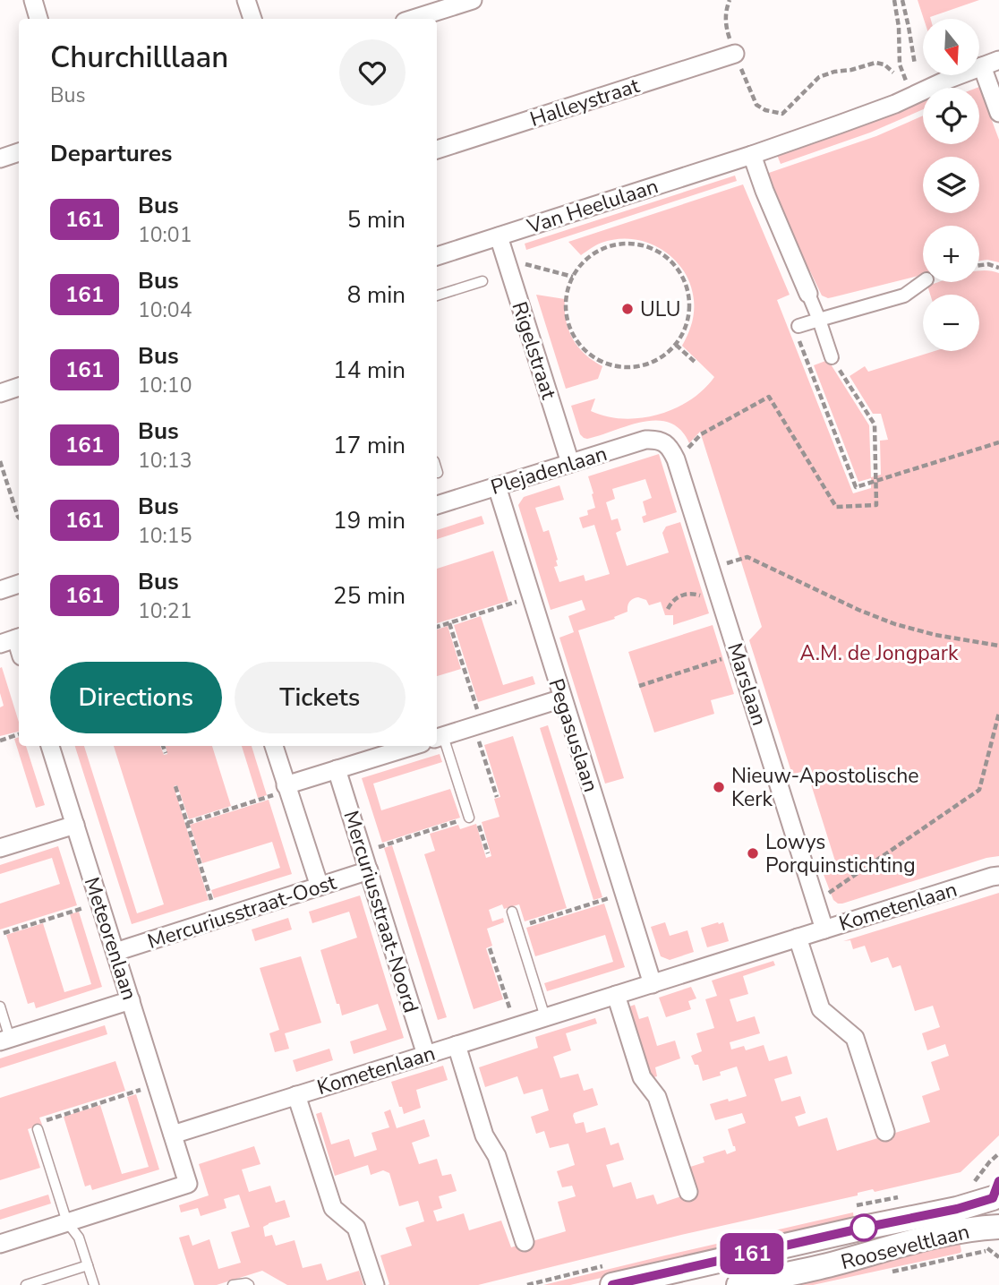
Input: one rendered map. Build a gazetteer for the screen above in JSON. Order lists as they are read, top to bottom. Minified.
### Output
{"streets":{"main road":["Rooseveltlaan"],"street":["Halleystraat","Van Heelulaan","Rigelstraat","Plejadenlaan","Marslaan","Pegasuslaan","Kometenlaan","Mercuriusstraat-Oost","Mercuriusstraat-Noord","Meteorenlaan"]},"crossings":[["Van Heelulaan","Rigelstraat"],["Rigelstraat","Plejadenlaan"],["Plejadenlaan","Marslaan"],["Plejadenlaan","Pegasuslaan"],["Marslaan","Kometenlaan"],["Pegasuslaan","Kometenlaan"],["Kometenlaan","Mercuriusstraat-Noord"],["Kometenlaan","Meteorenlaan"],["Mercuriusstraat-Oost","Mercuriusstraat-Noord"],["Mercuriusstraat-Oost","Meteorenlaan"]],"parks":["A.M. de Jongpark"],"places":["ULU","Nieuw-Apostolische Kerk","Lowys Porquinstichting"],"lines":["bus line 161"],"north":"bottom","page":{"on_map":"161","map_buttons":["+","−"],"heading":[["Churchilllaan","Bus"],"Departures"],"list":[{"mark":"161","name":"Bus","note":"10:01","value":"5 min"},{"mark":"161","name":"Bus","note":"10:04","value":"8 min"},{"mark":"161","name":"Bus","note":"10:10","value":"14 min"},{"mark":"161","name":"Bus","note":"10:13","value":"17 min"},{"mark":"161","name":"Bus","note":"10:15","value":"19 min"},{"mark":"161","name":"Bus","note":"10:21","value":"25 min"}],"buttons":["Directions","Tickets"]}}
